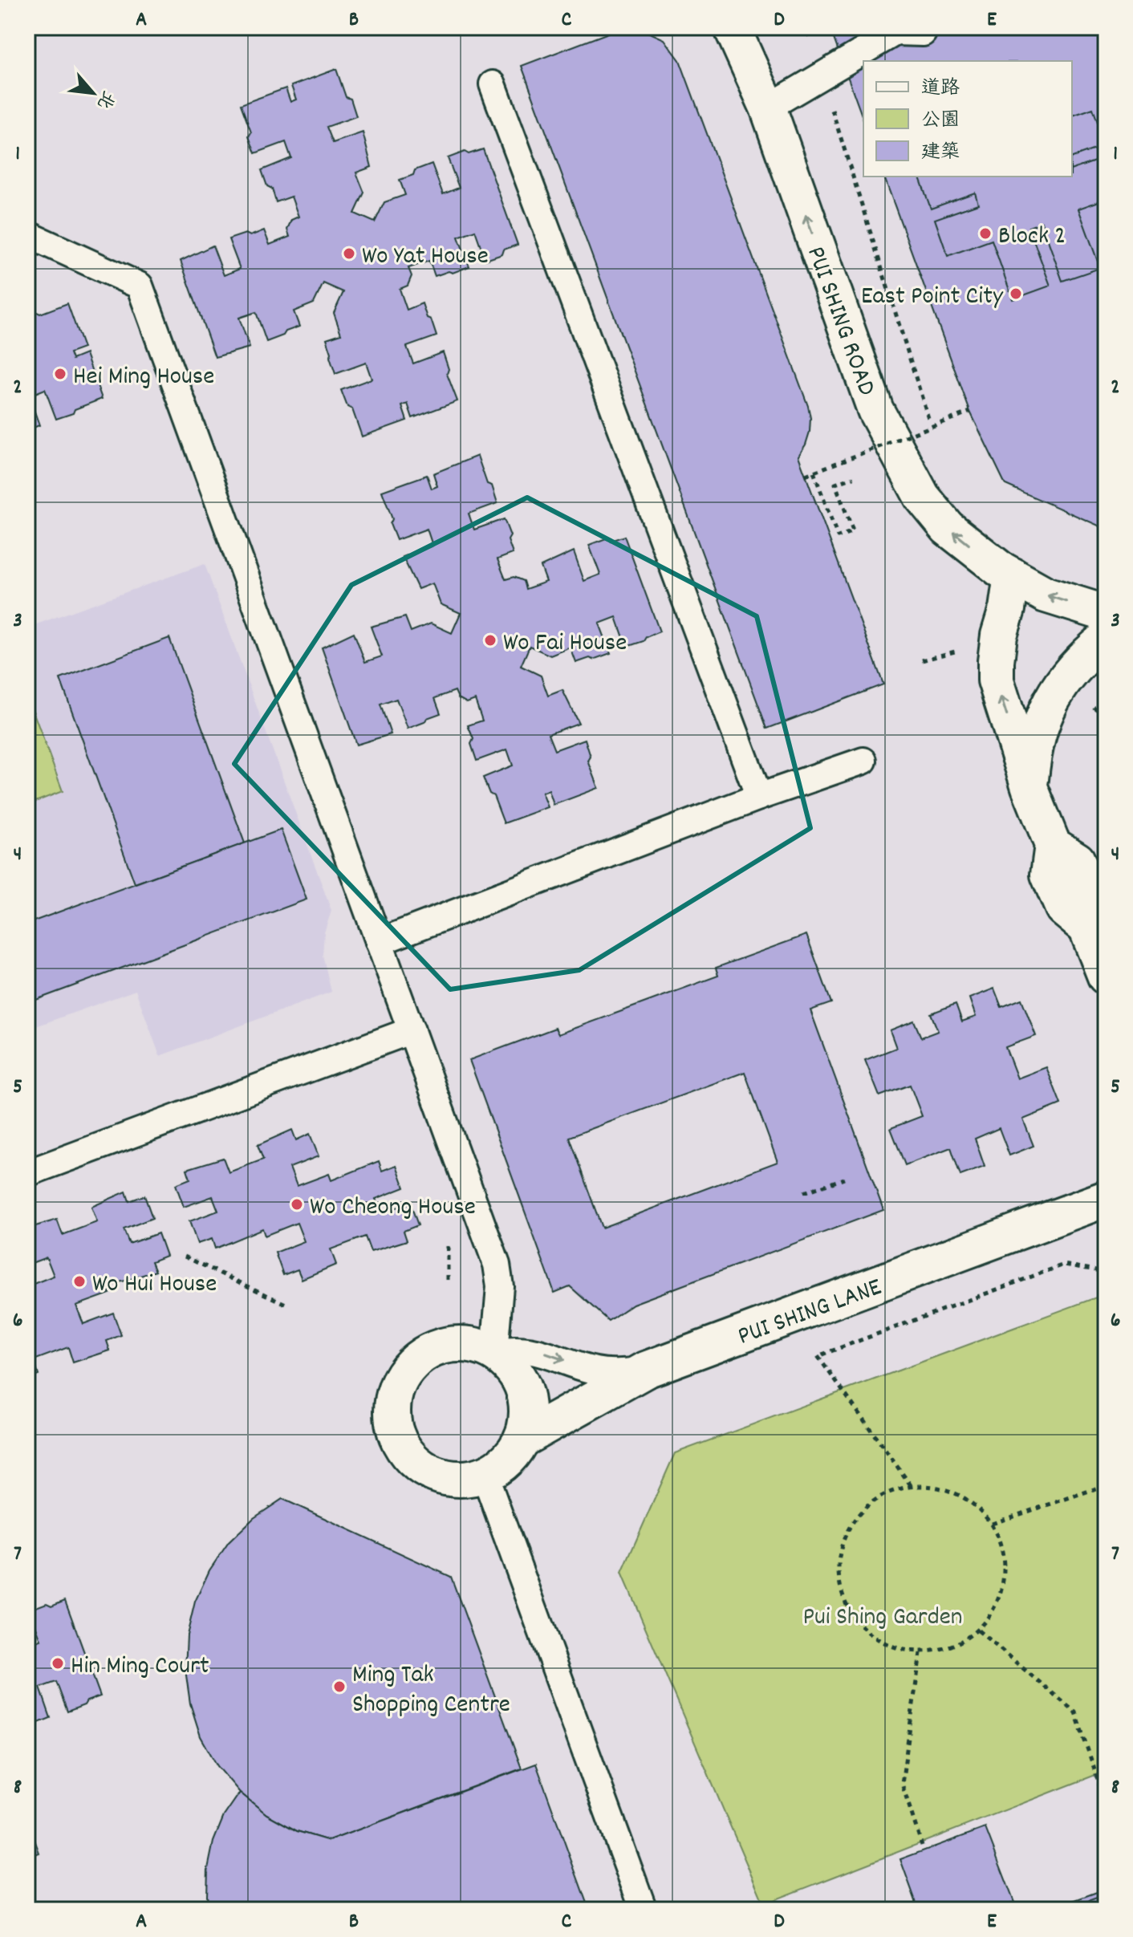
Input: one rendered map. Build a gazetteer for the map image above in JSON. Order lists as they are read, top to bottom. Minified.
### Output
{"streets":{"street":["PUI SHING ROAD","PUI SHING LANE"]},"one_way":["PUI SHING ROAD"],"parks":["Pui Shing Garden"],"places":["Block 2","Wo Yat House","East Point City","Hei Ming House","Wo Fai House","Wo Cheong House","Wo Hui House","Hin Ming Court","Ming Tak Shopping Centre"],"legend":["道路","公園","建築"],"north":"bottom right","grid":{"columns":["A","B","C","D","E"],"rows":["1","2","3","4","5","6","7","8"]}}
